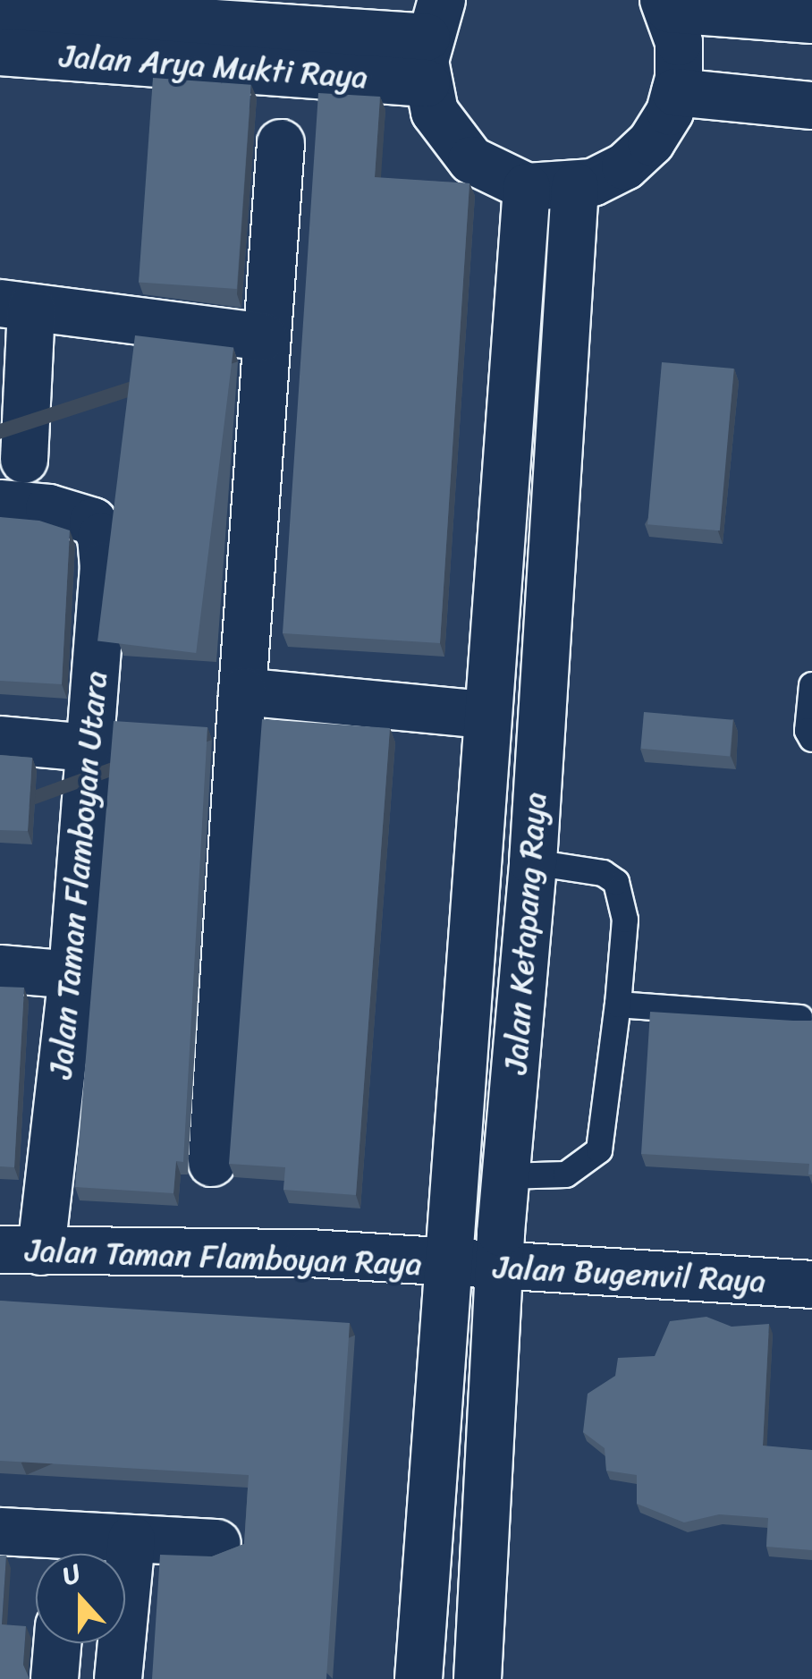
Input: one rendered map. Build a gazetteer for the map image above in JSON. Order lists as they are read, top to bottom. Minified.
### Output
{"streets":{"street":["Jalan Arya Mukti Raya","Jalan Taman Flamboyan Utara","Jalan Ketapang Raya","Jalan Taman Flamboyan Raya","Jalan Bugenvil Raya"]},"crossings":[["Jalan Taman Flamboyan Utara","Jalan Taman Flamboyan Raya"],["Jalan Ketapang Raya","Jalan Taman Flamboyan Raya"],["Jalan Ketapang Raya","Jalan Bugenvil Raya"],["Jalan Taman Flamboyan Raya","Jalan Bugenvil Raya"]],"north":"top"}
